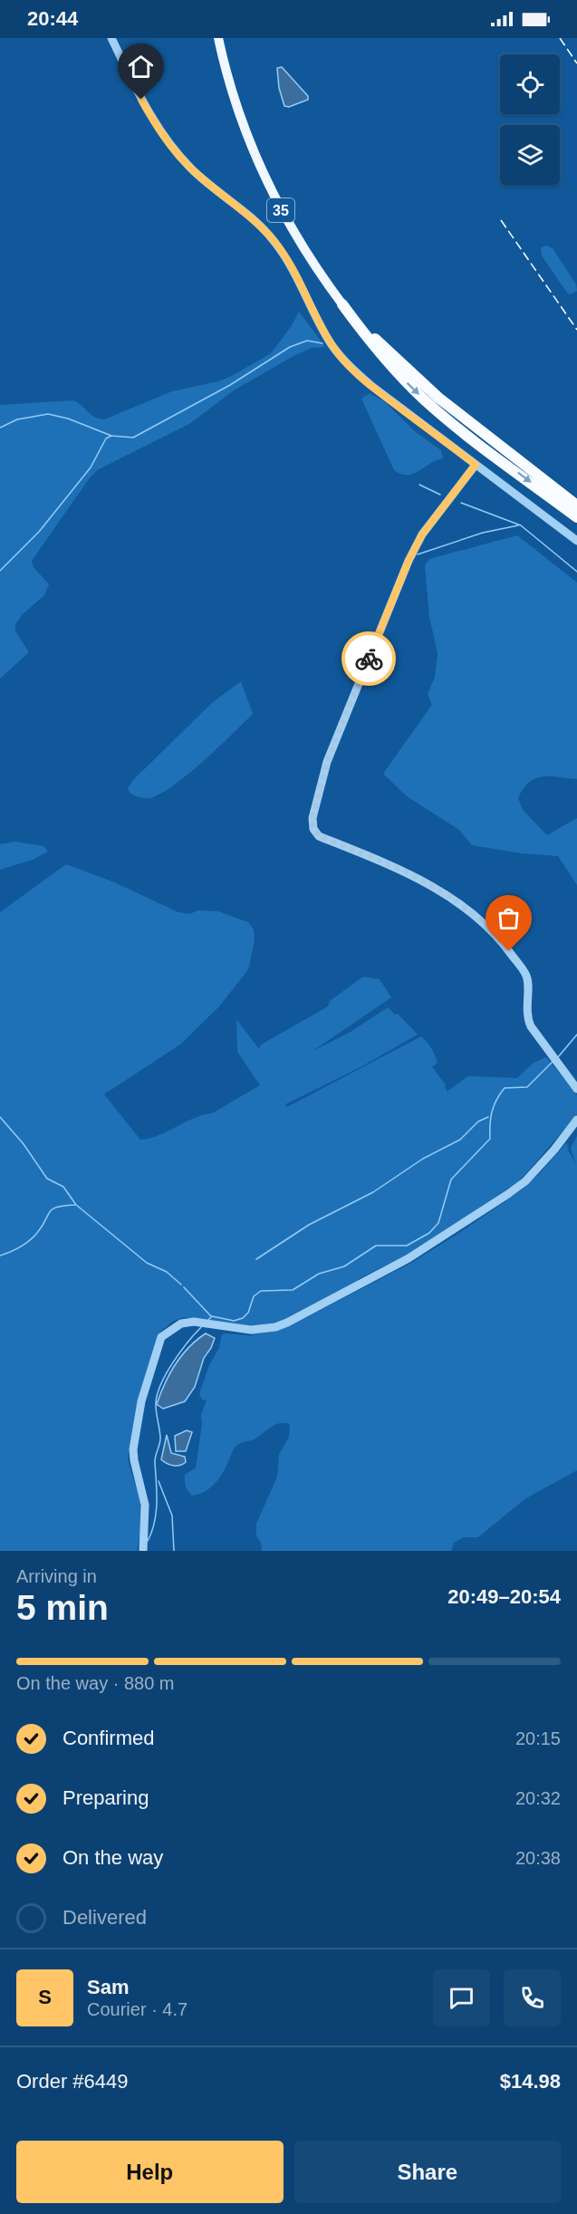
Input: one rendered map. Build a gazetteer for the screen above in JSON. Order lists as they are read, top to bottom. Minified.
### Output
{"streets":{"highway":["35"]},"page":{"status":"20:44","heading":["5 min","Arriving in","20:49–20:54"],"panel":["Sam","Courier · 4.7","Order #6449","$14.98"],"bar":"On the way · 880 m","list":[["Confirmed","20:15"],["Preparing","20:32"],["On the way","20:38"],"Delivered"],"round":"S","buttons":["Help","Share"]}}
